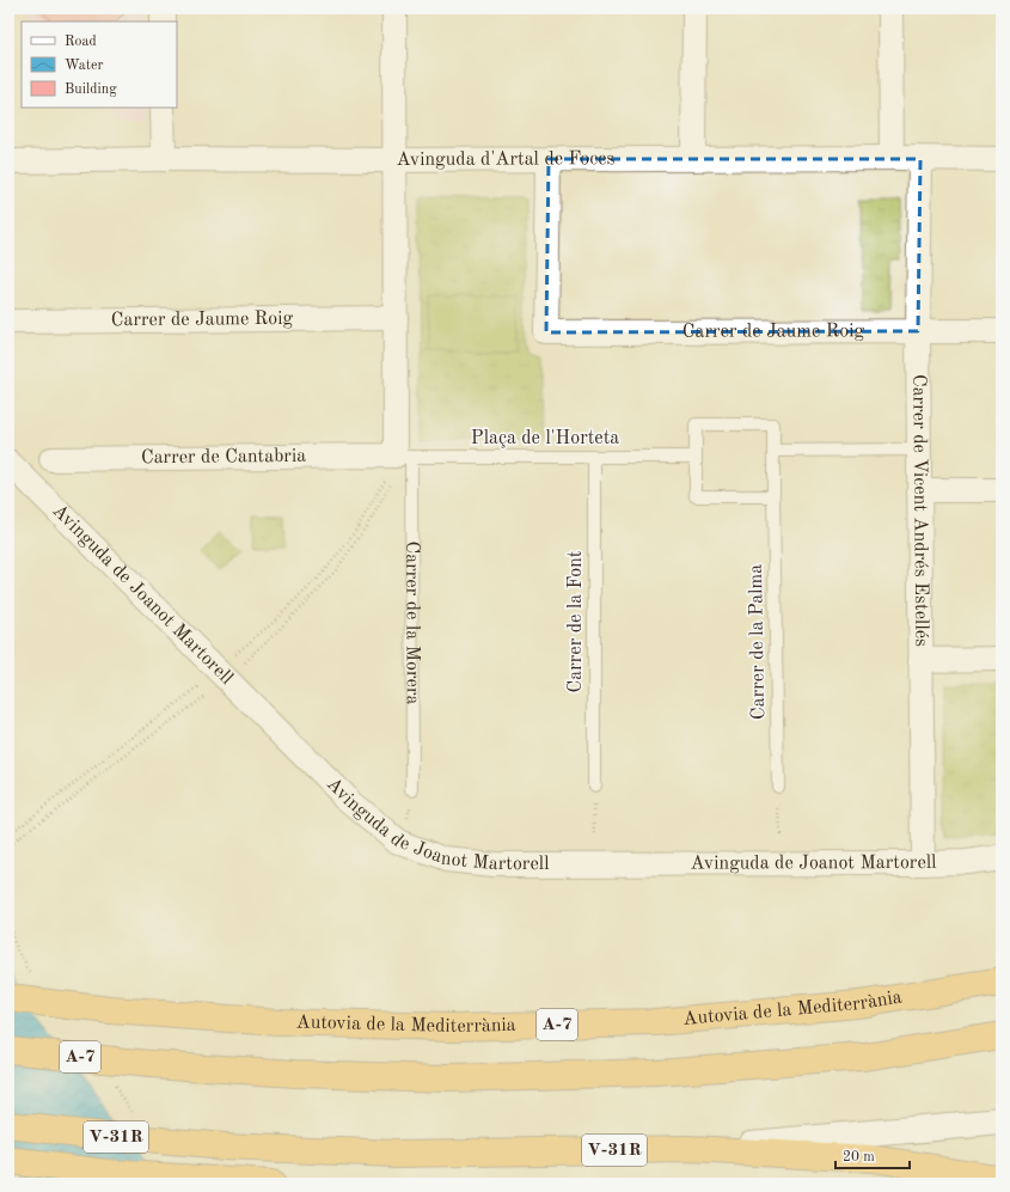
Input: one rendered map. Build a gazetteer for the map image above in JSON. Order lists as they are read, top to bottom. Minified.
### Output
{"streets":{"highway":["Autovia de la Mediterrània","A-7","V-31R"],"street":["Avinguda d'Artal de Foces","Carrer de Jaume Roig","Carrer de Cantabria","Carrer de Vicent Andrés Estellés","Avinguda de Joanot Martorell","Carrer de la Morera"],"lane":["Plaça de l'Horteta","Carrer de la Font","Carrer de la Palma"]},"crossings":[["Avinguda d'Artal de Foces","Carrer de Jaume Roig"],["Avinguda d'Artal de Foces","Carrer de Vicent Andrés Estellés"],["Avinguda d'Artal de Foces","Carrer de la Morera"],["Carrer de Jaume Roig","Carrer de Vicent Andrés Estellés"],["Carrer de Jaume Roig","Carrer de la Morera"],["Plaça de l'Horteta","Carrer de Cantabria"],["Plaça de l'Horteta","Carrer de la Font"],["Plaça de l'Horteta","Carrer de la Morera"],["Carrer de Cantabria","Carrer de la Morera"],["Carrer de Vicent Andrés Estellés","Avinguda de Joanot Martorell"]],"legend":["Road","Water","Building"],"scale_bar":"20 m"}
